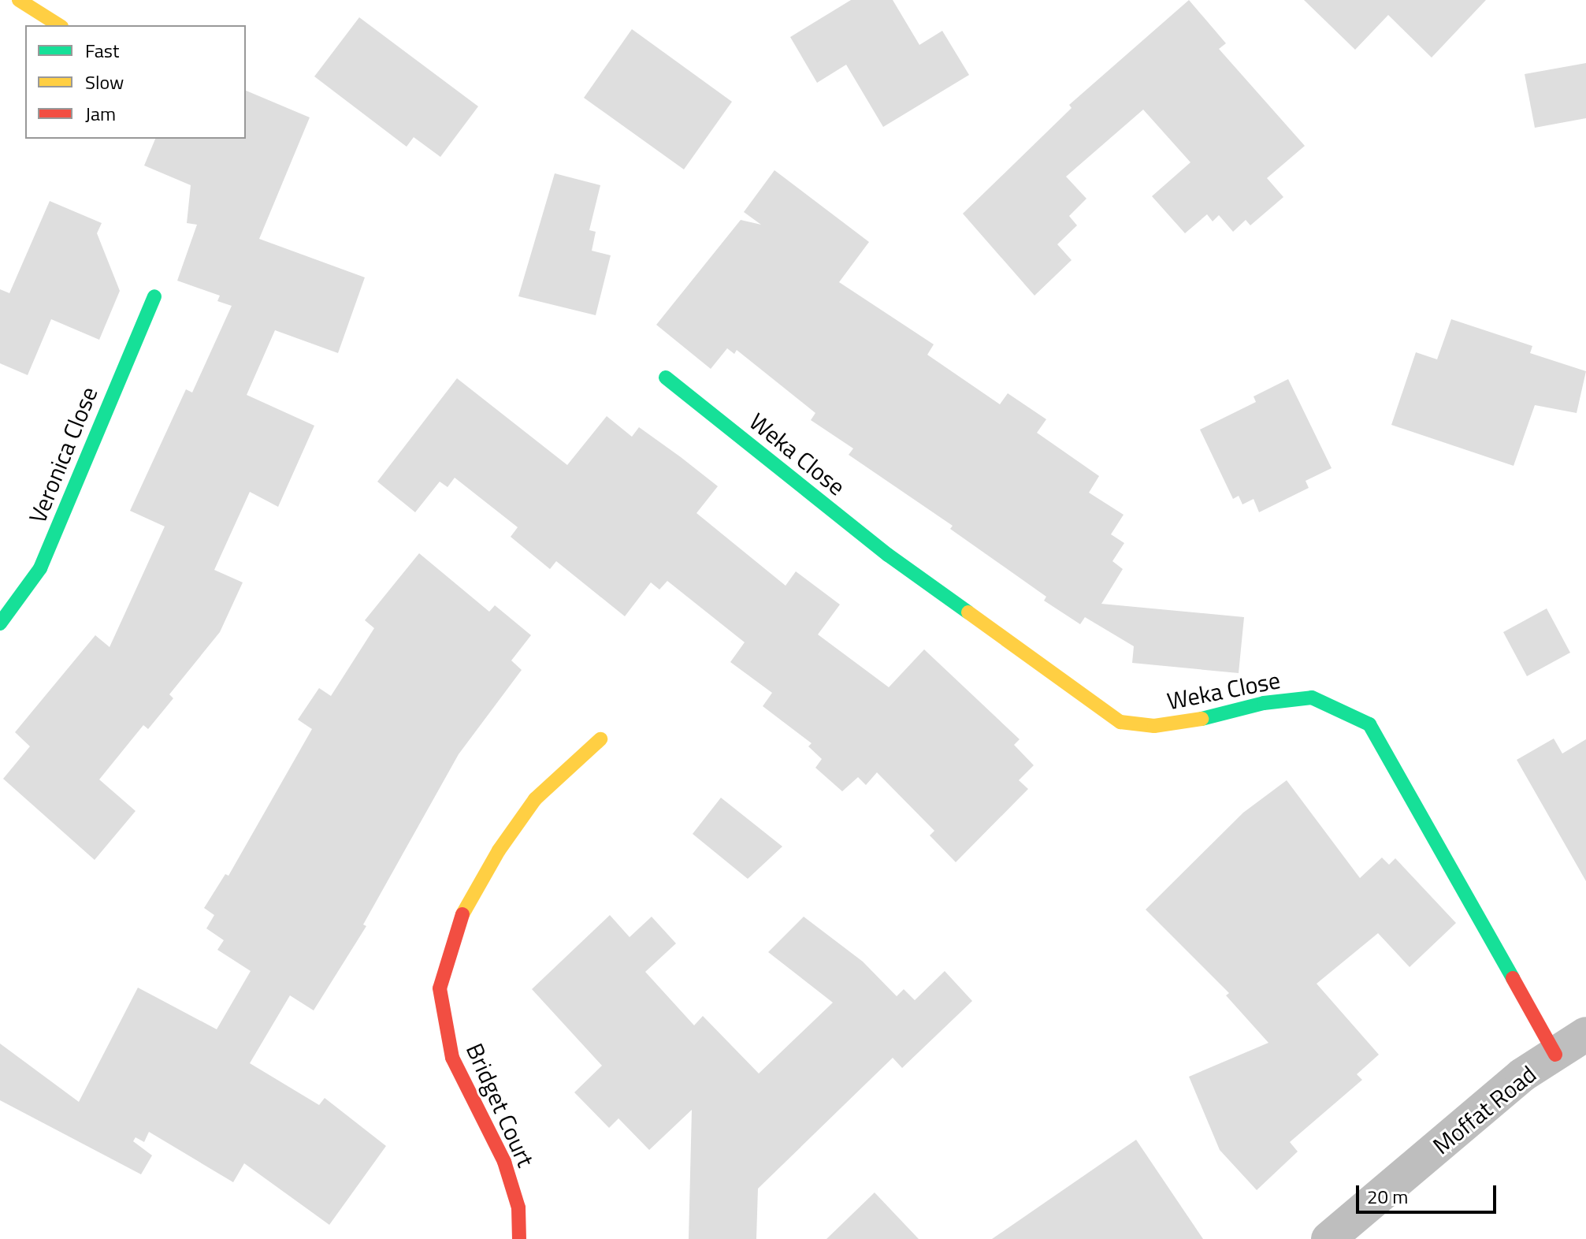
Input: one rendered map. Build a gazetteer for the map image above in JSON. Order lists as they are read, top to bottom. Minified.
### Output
{"streets":{"street":["Weka Close","Veronica Close","Bridget Court","Moffat Road"]},"crossings":[["Weka Close","Moffat Road"]],"legend":["Fast","Slow","Jam"],"scale_bar":"20 m"}
